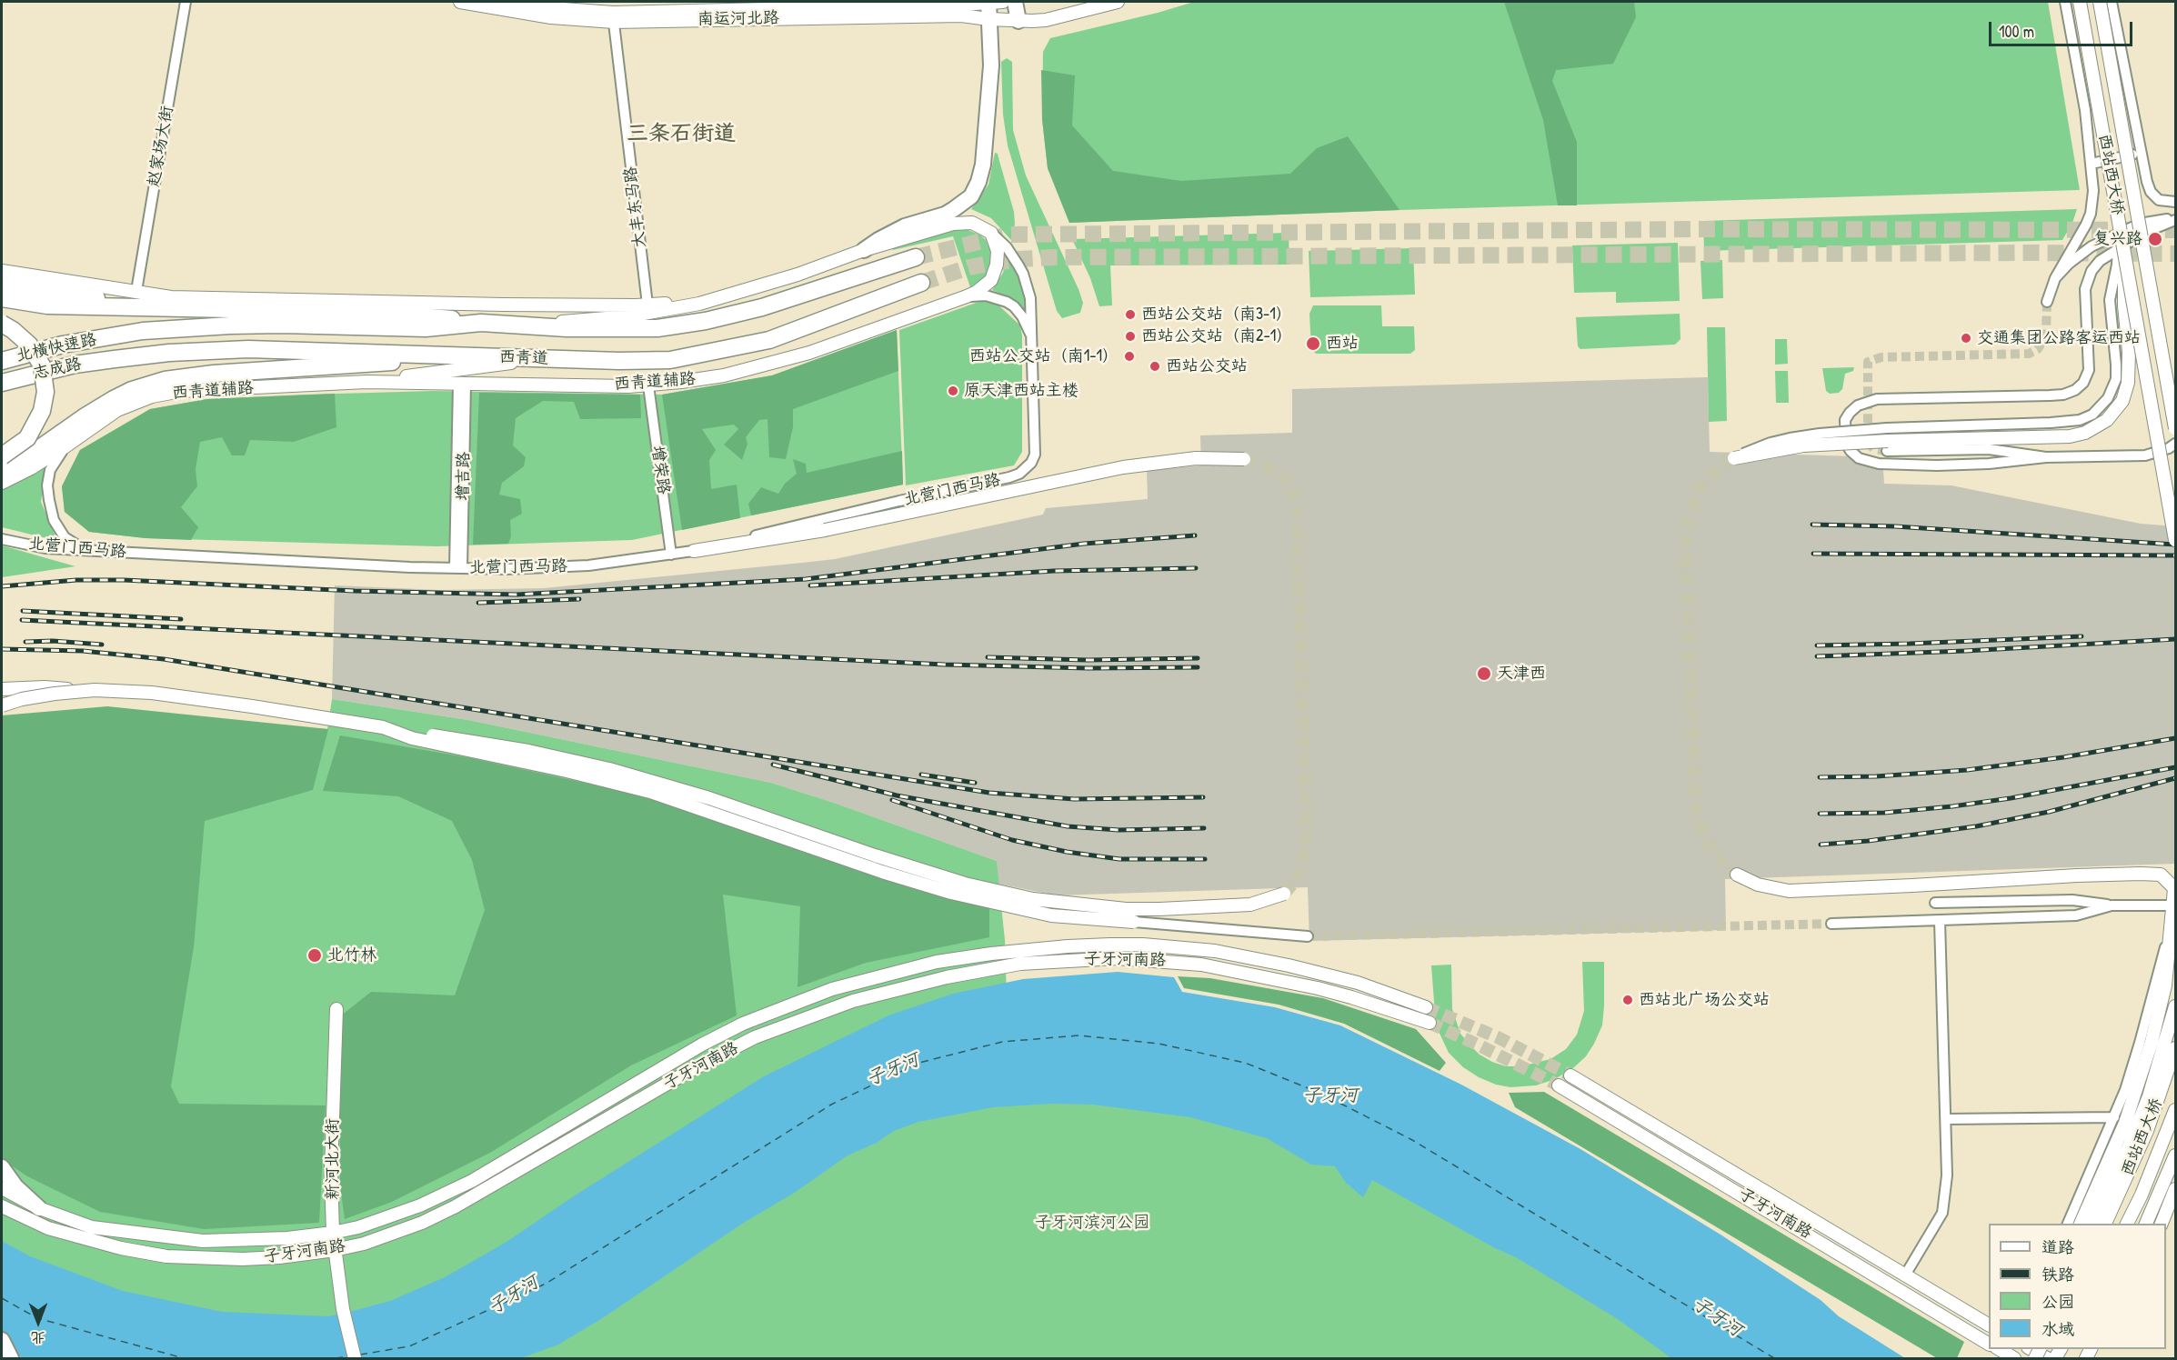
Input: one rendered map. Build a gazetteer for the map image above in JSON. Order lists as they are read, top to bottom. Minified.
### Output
{"streets":{"highway":["北横快速路","西青道","志成路"],"street":["南运河北路","赵家场大街","西站西大桥","大丰东马路","西青道辅路","增荣路","增吉路","北营门西马路","子牙河南路","新河北大街"]},"crossings":[["南运河北路","大丰东马路"],["北横快速路","西青道"],["西青道","志成路"],["西青道辅路","增荣路"],["西青道辅路","增吉路"],["增荣路","北营门西马路"],["增吉路","北营门西马路"],["子牙河南路","新河北大街"]],"districts":["三条石街道"],"water":["子牙河"],"parks":["子牙河滨河公园"],"places":["复兴路","西站公交站（南3-1）","西站公交站（南2-1）","交通集团公路客运西站","西站","西站公交站（南1-1）","西站公交站","原天津西站主楼","天津西","北竹林","西站北广场公交站"],"legend":["道路","铁路","公园","水域"],"scale_bar":"100 m","north":"bottom"}
